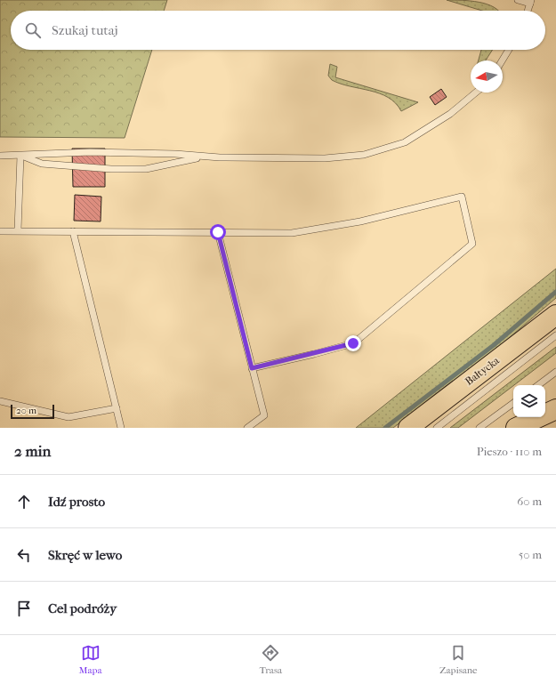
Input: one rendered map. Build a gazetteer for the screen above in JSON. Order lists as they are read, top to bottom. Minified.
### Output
{"streets":{"main road":["Bałtycka"]},"scale_bar":"20 m","north":"left","page":{"search":"Szukaj tutaj","scale":"20 m","heading":["2 min","Pieszo · 110 m"],"list":[["Idź prosto","60 m"],["Skręć w lewo","50 m"],"Cel podróży"],"nav":["Mapa","Trasa","Zapisane"]}}
